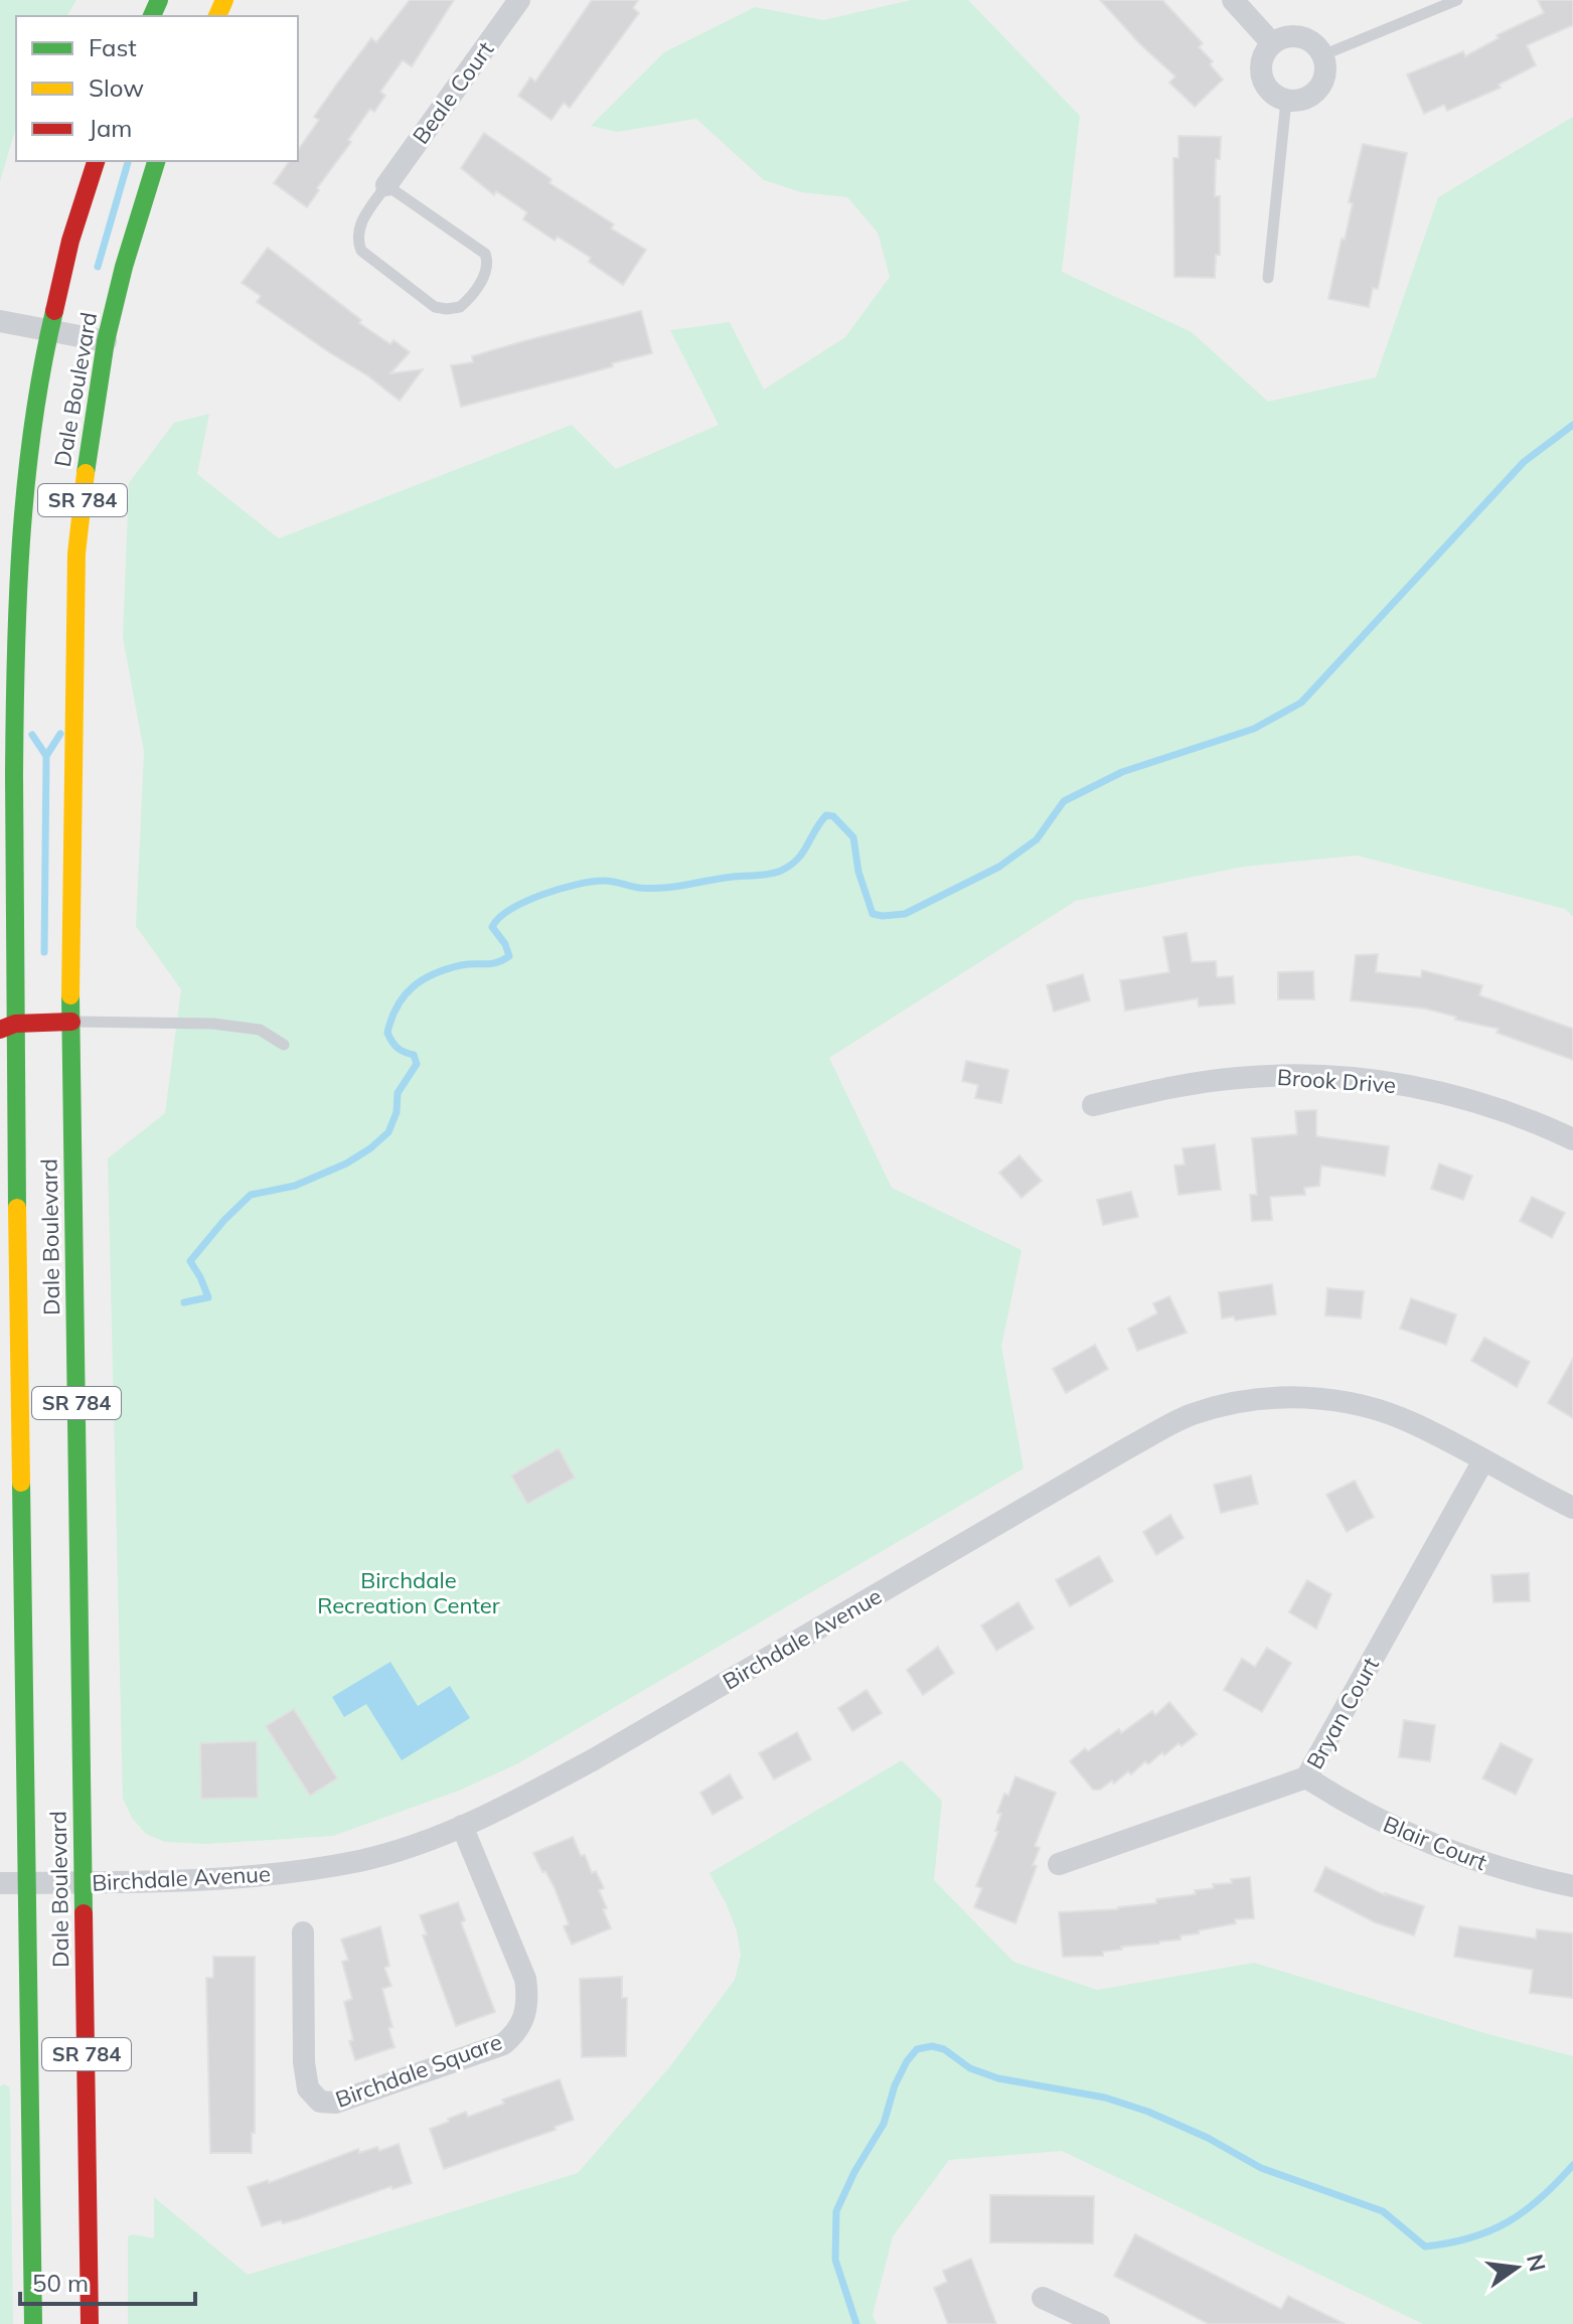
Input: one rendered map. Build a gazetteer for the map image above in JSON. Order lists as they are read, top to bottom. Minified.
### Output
{"streets":{"main road":["Dale Boulevard","SR 784"],"street":["Beale Court","Brook Drive","Birchdale Avenue","Bryan Court","Blair Court","Birchdale Square"]},"crossings":[["Dale Boulevard","Birchdale Avenue"],["Birchdale Avenue","Bryan Court"],["Birchdale Avenue","Birchdale Square"],["Bryan Court","Blair Court"]],"parks":["Birchdale Recreation Center"],"legend":["Fast","Slow","Jam"],"scale_bar":"50 m","north":"right"}
